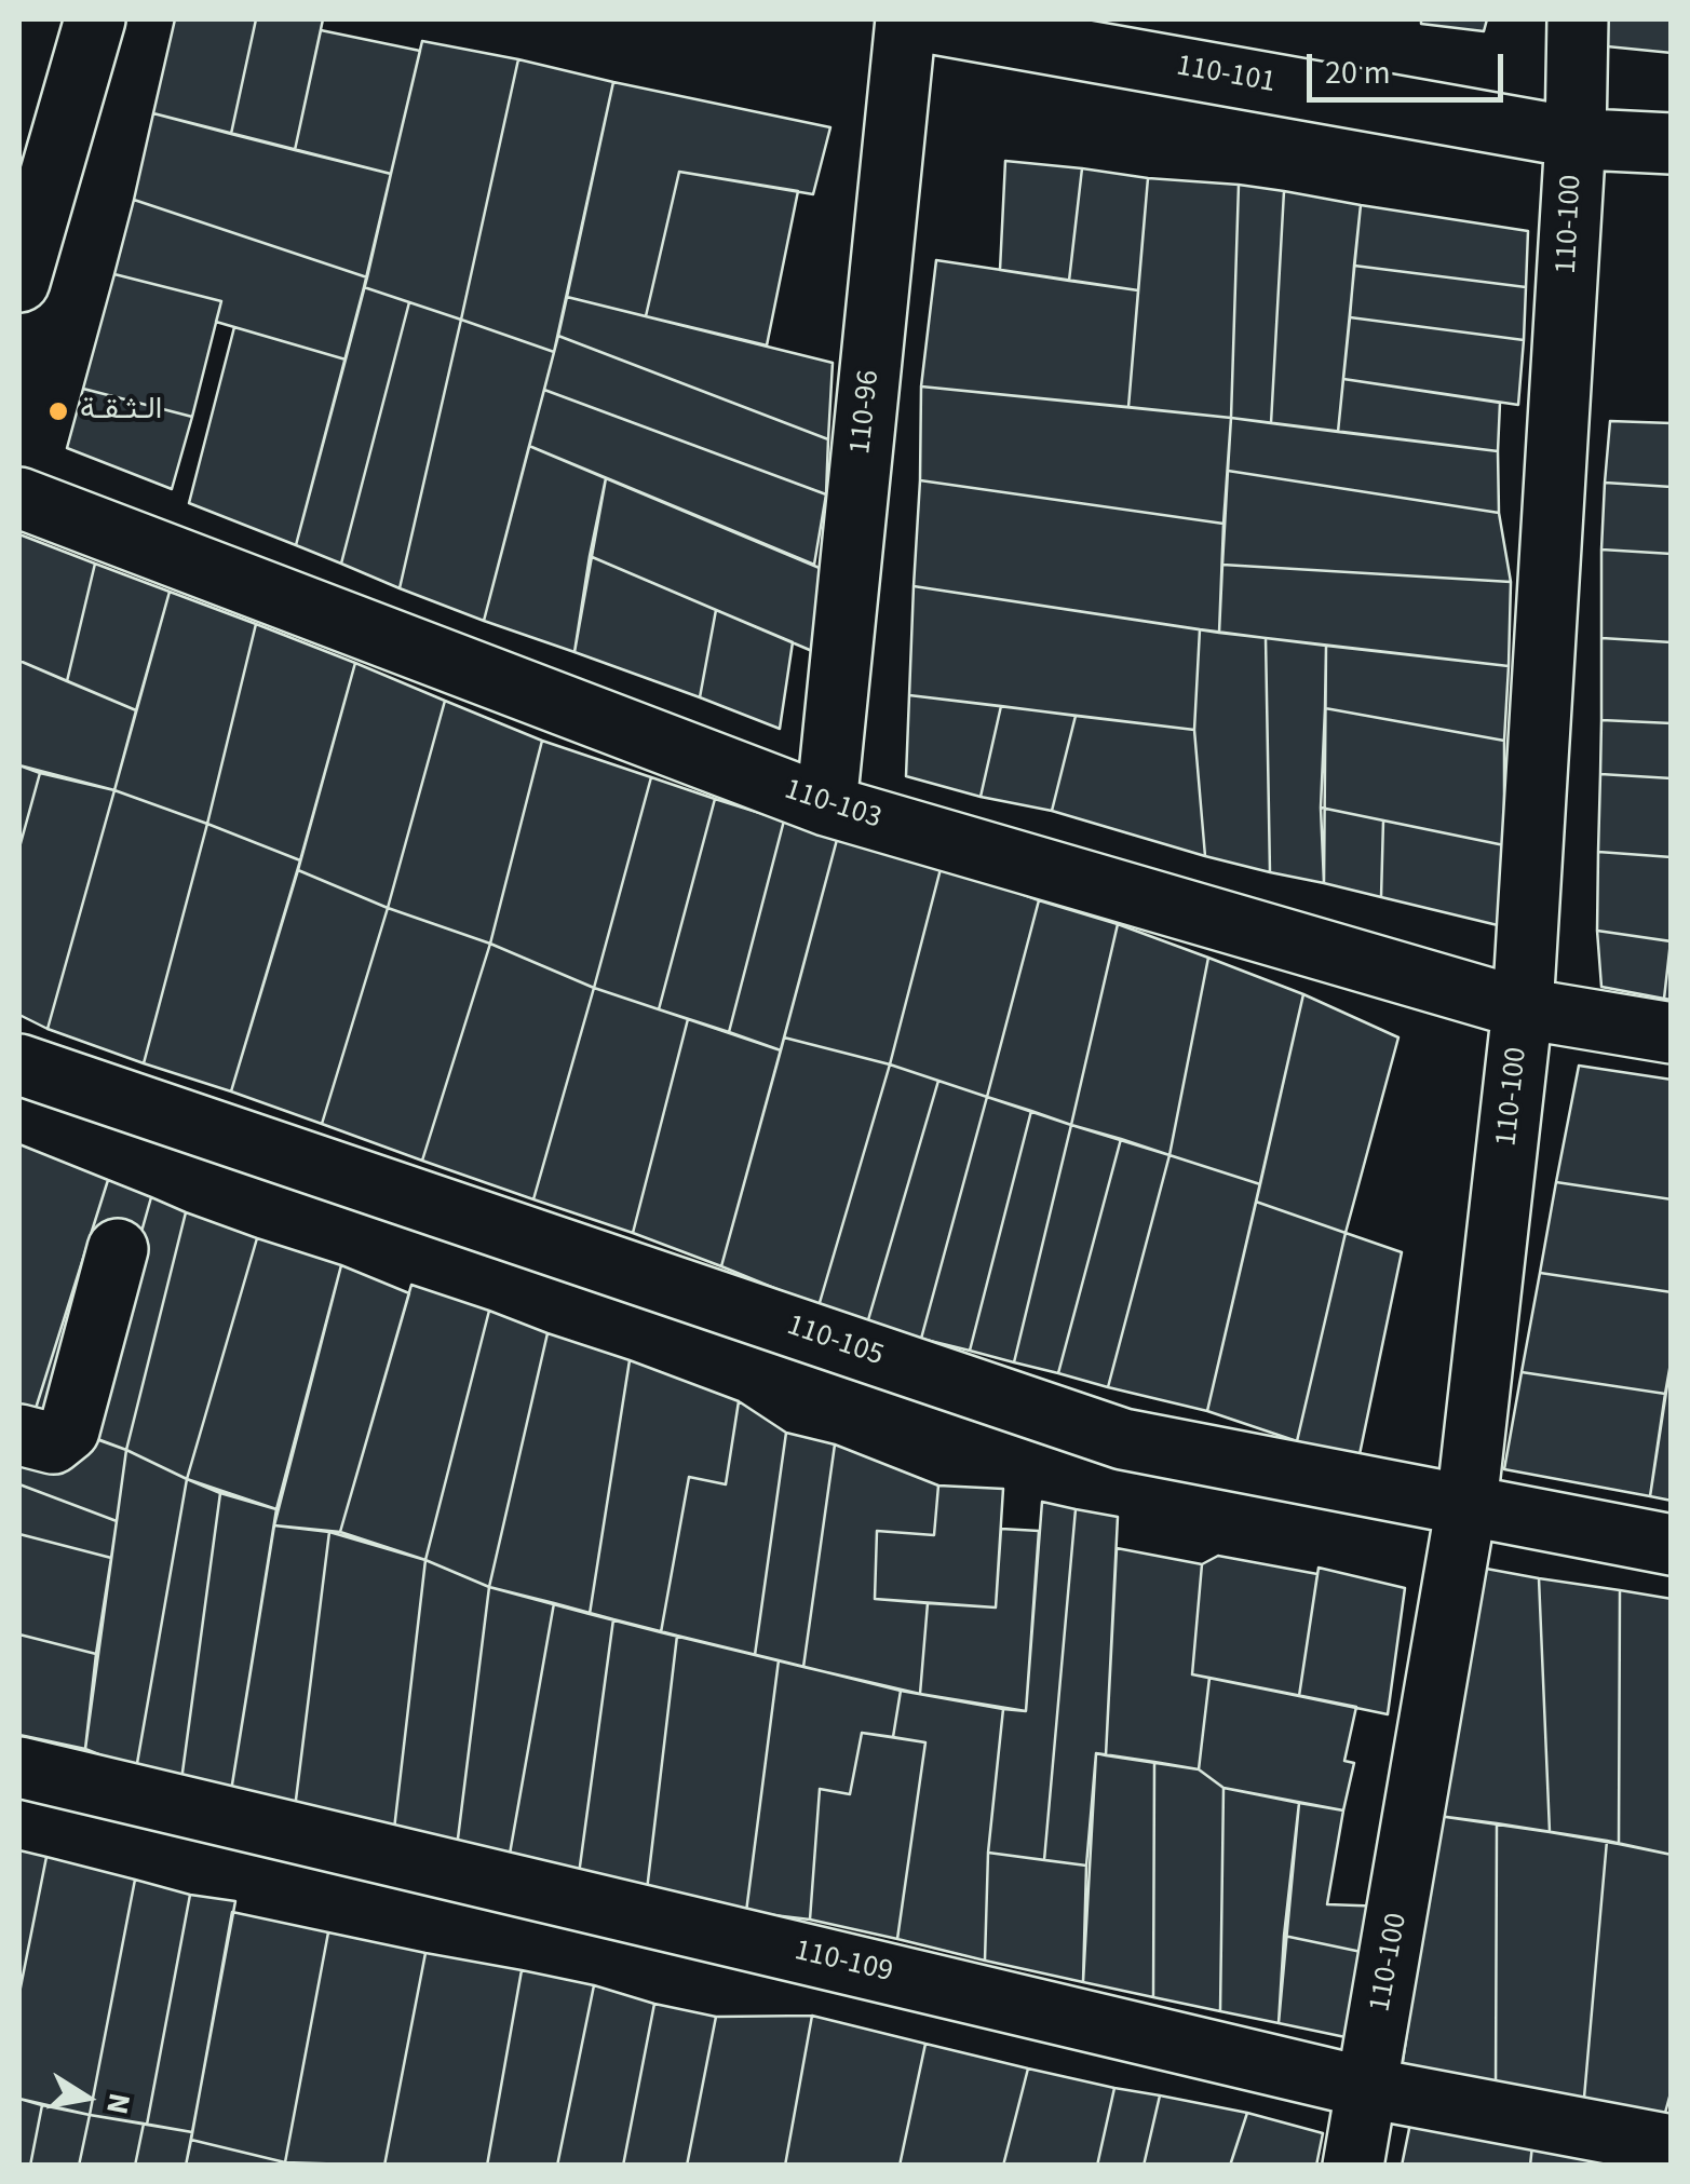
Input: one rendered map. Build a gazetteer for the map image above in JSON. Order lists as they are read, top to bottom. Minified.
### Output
{"streets":{"street":["110-101","110-100","110-96","110-103","110-105","110-109"]},"crossings":[["110-101","110-100"],["110-101","110-96"],["110-100","110-103"],["110-100","110-105"],["110-100","110-109"],["110-96","110-103"]],"places":["الـثـقـة"],"scale_bar":"20 m","north":"right"}
